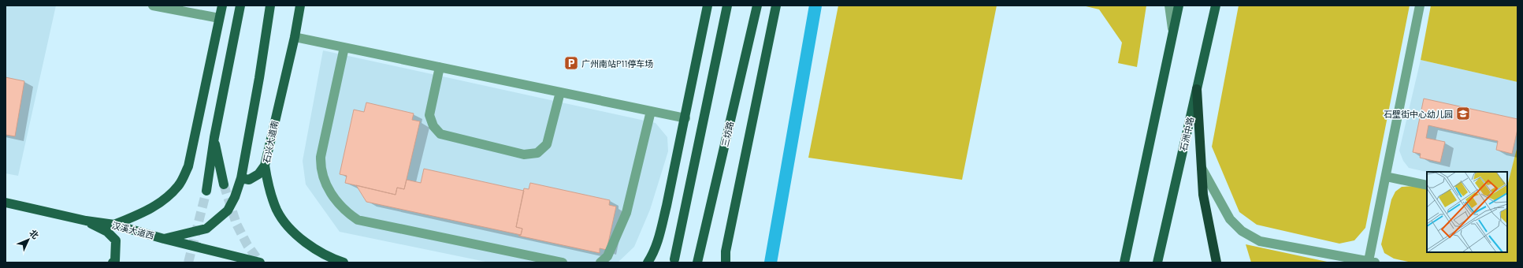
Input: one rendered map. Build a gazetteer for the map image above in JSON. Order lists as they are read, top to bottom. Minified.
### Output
{"streets":{"main road":["三坊路","石洲中路","石兴大道南","汉溪大道西"]},"places":{"parking":["广州南站P11停车场"],"school or university":["石壁街中心幼儿园"]},"north":"top right"}
